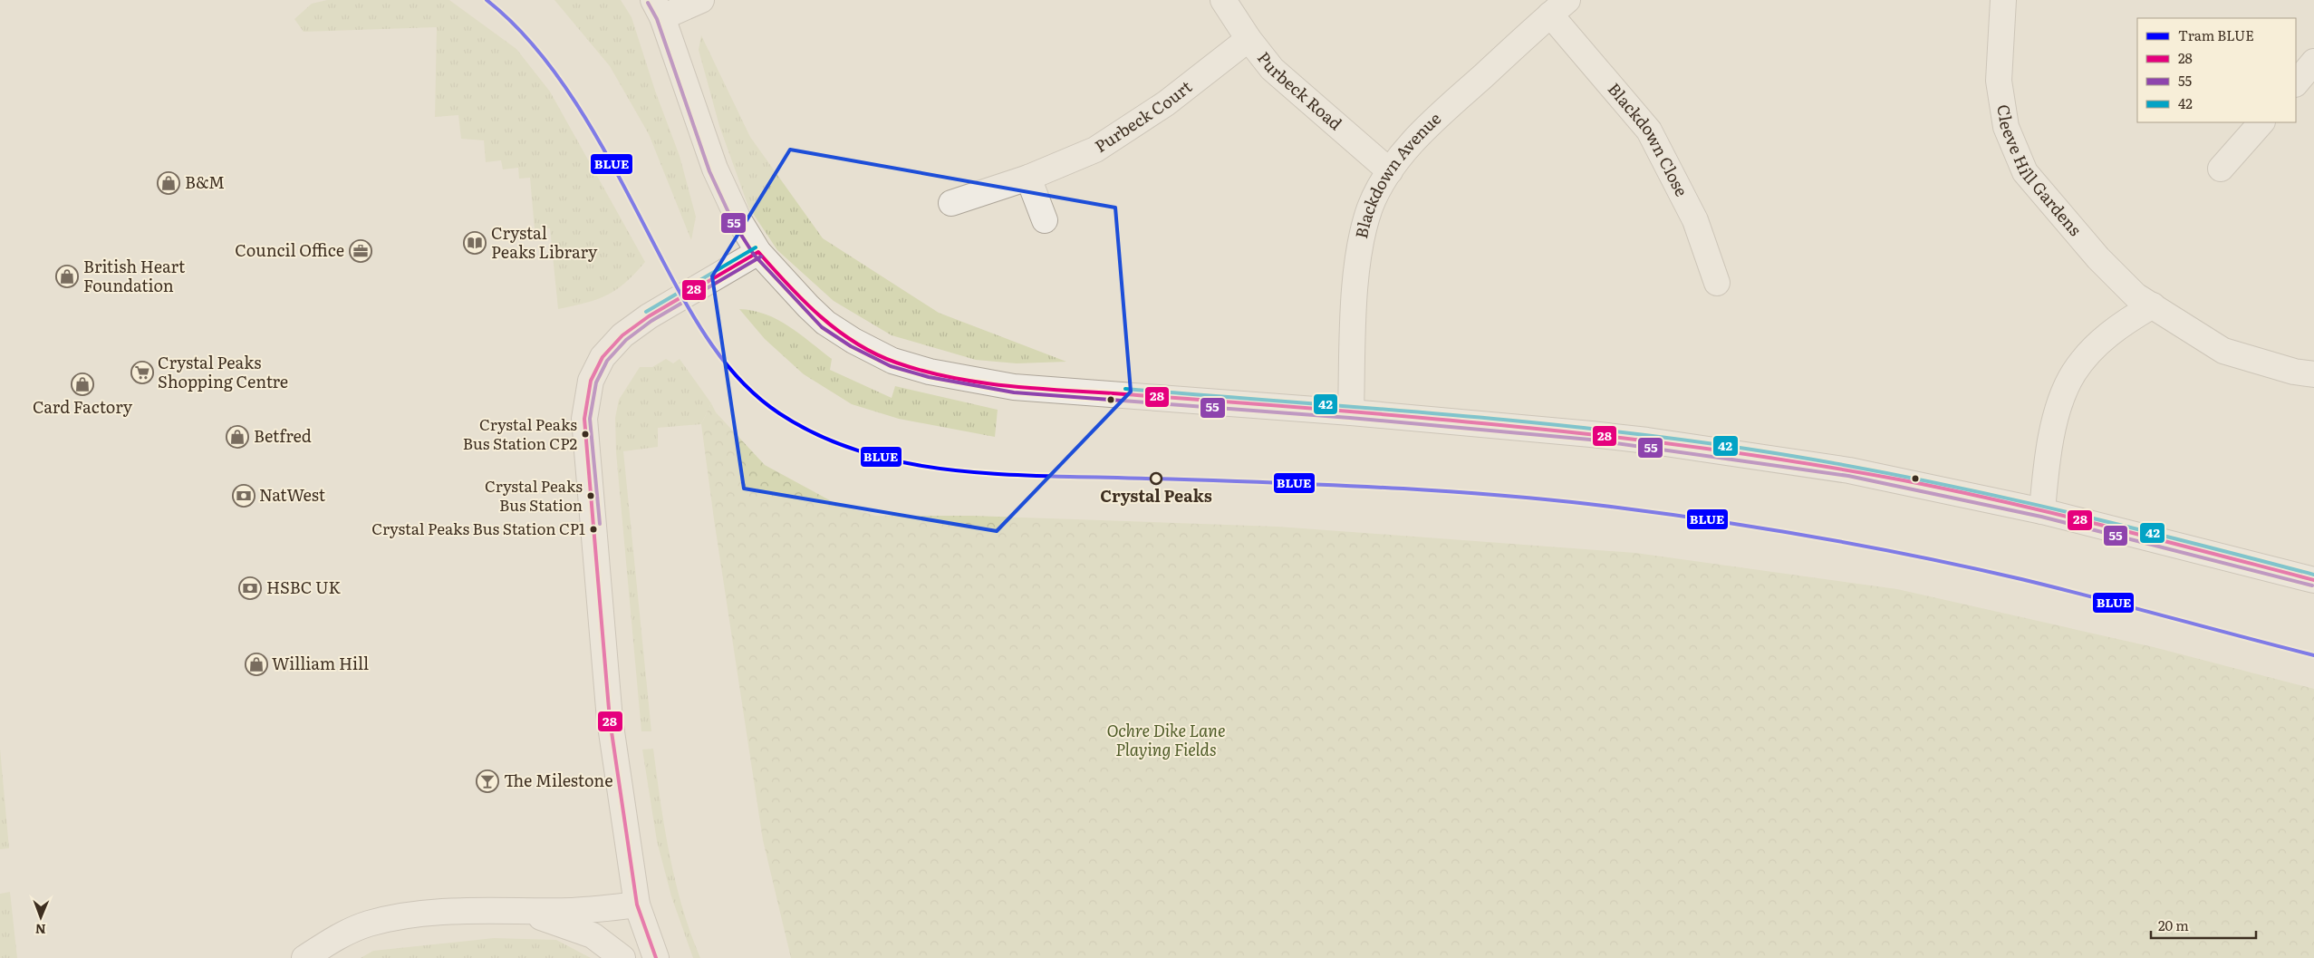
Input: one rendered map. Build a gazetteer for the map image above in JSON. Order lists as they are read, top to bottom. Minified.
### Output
{"streets":{"street":["Purbeck Road","Purbeck Court","Blackdown Close","Cleeve Hill Gardens","Blackdown Avenue"]},"crossings":[["Purbeck Road","Purbeck Court"],["Purbeck Road","Blackdown Avenue"],["Blackdown Close","Blackdown Avenue"]],"parks":["Ochre Dike Lane Playing Fields"],"places":{"shop":["B&M","British Heart Foundation","Card Factory","Betfred","William Hill"],"library":["Crystal Peaks Library"],"office":["Council Office"],"supermarket":["Crystal Peaks Shopping Centre"],"other":["Crystal Peaks Bus Station CP2","Crystal Peaks","Crystal Peaks Bus Station","Crystal Peaks Bus Station CP1"],"bank":["NatWest","HSBC UK"],"bar":["The Milestone"]},"lines":["tram line BLUE","transit line 55","transit line 42","transit line 28"],"legend":["Tram BLUE","28","55","42"],"scale_bar":"20 m","north":"bottom"}
